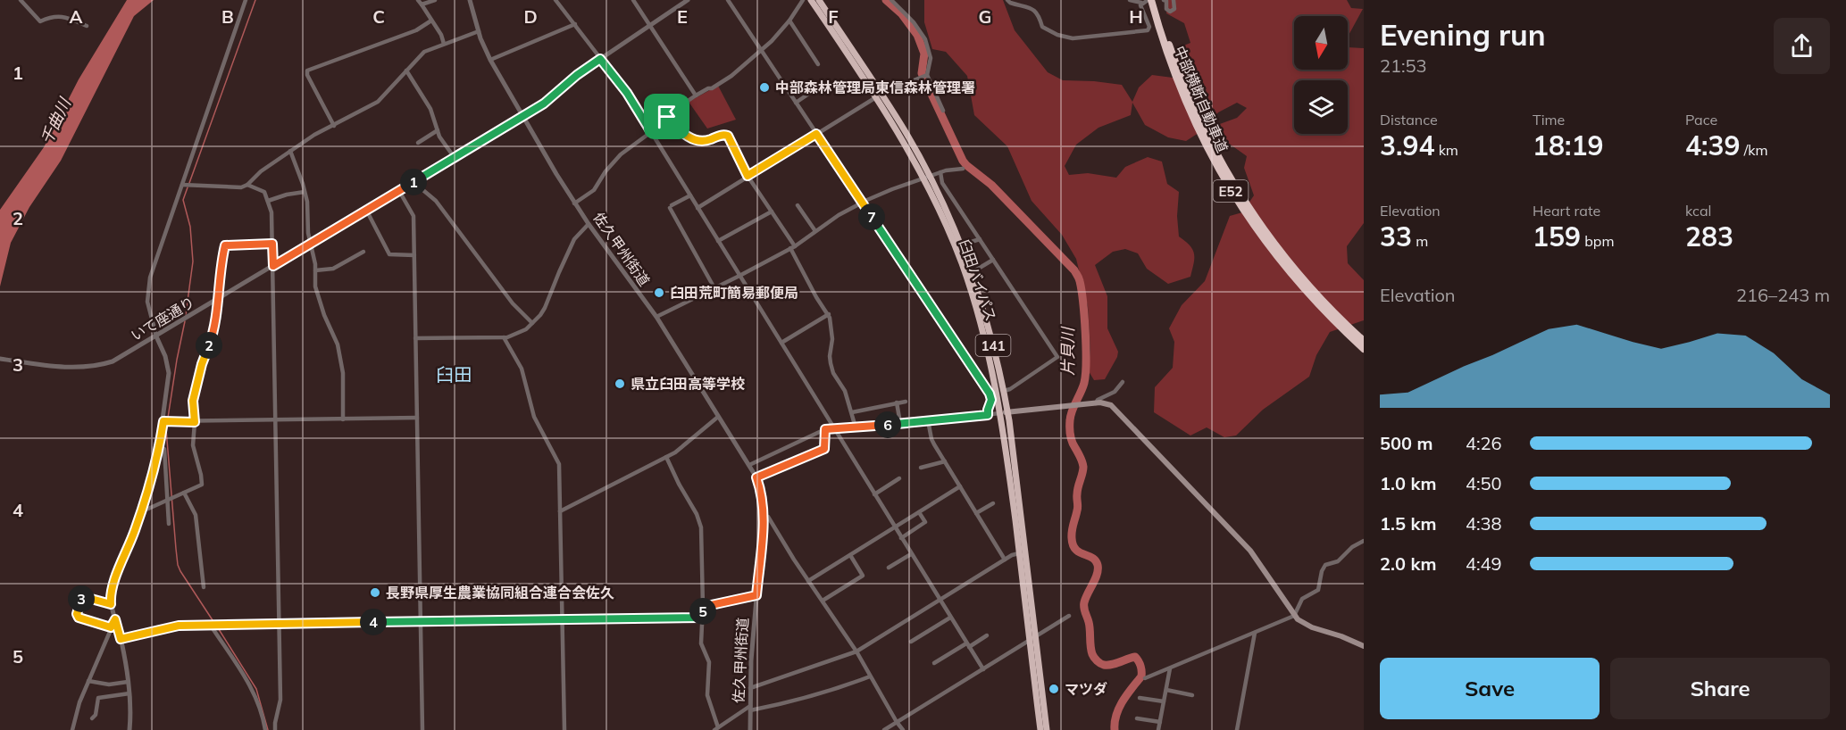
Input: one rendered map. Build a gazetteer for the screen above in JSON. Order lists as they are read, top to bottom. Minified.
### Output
{"streets":{"highway":["中部横断自動車道","E52","臼田バイパス","141"],"street":["佐久甲州街道","いて座通り"]},"crossings":[["佐久甲州街道","いて座通り"]],"districts":["臼田"],"water":["千曲川","片貝川"],"places":["中部森林管理局東信森林管理署","臼田荒町簡易郵便局","県立臼田高等学校","長野県厚生農業協同組合連合会佐久","マツダ"],"north":"bottom","page":{"heading":["Evening run","21:53"],"stats":[["Distance","3.94 km"],["Time","18:19"],["Pace","4:39 /km"],["Elevation","33 m"],["Heart rate","159 bpm"],["kcal","283"]],"pins":["1","7","2","6","3","5","4"],"chart":["Elevation","216–243 m"],"list":[{"name":"500 m","note":"4:26"},{"name":"1.0 km","note":"4:50"},{"name":"1.5 km","note":"4:38"},{"name":"2.0 km","note":"4:49"}],"buttons":["Save","Share"]},"grid":{"columns":["A","B","C","D","E","F","G","H"],"rows":["1","2","3","4","5"]}}
